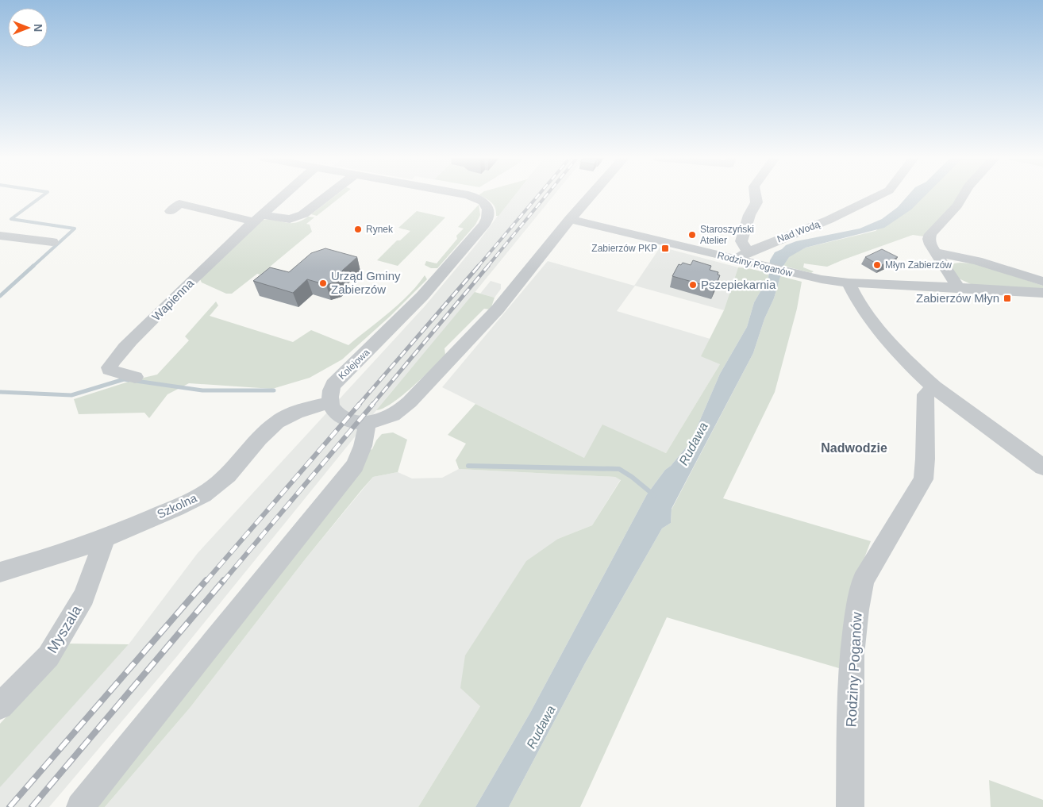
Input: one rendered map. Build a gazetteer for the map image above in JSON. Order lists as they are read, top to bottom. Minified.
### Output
{"streets":{"street":["Nad Wodą","Rodziny Poganów","Wapienna","Kolejowa","Szkolna","Myszala"]},"crossings":[["Nad Wodą","Rodziny Poganów"],["Kolejowa","Szkolna"],["Szkolna","Myszala"]],"districts":["Nadwodzie"],"water":["Rudawa"],"places":{"other":["Rynek","Staroszyński Atelier","Młyn Zabierzów","Urząd Gminy Zabierzów","Pszepiekarnia"],"transit":["Zabierzów PKP","Zabierzów Młyn"]},"north":"right"}
